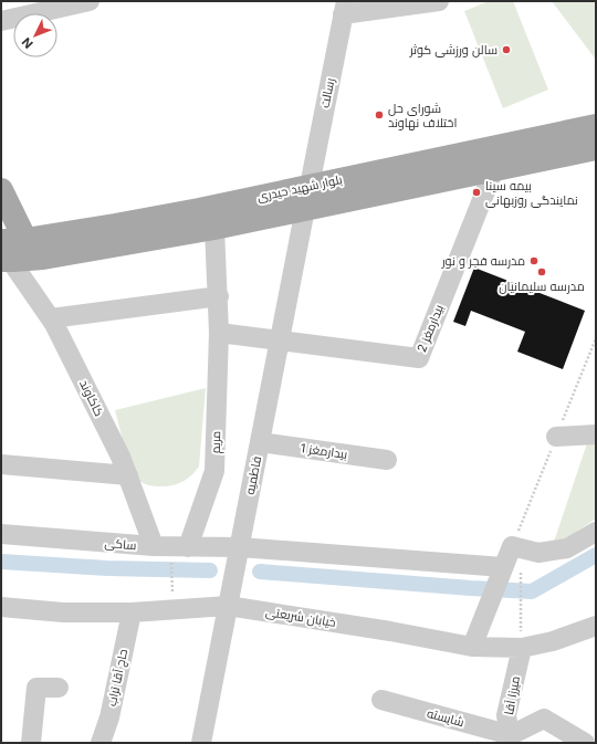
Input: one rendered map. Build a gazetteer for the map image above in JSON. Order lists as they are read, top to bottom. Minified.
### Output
{"streets":{"main road":["بلوار شهید حیدری"],"street":["رسالت","بیدارمغز 2","کاکاوند","مریم","بیدارمغز 1","فاطمیه","ساکی","خیابان شریعتی","حاج آقا تراب","میرزا آقا","شایسته"]},"crossings":[["رسالت","بلوار شهید حیدری"],["بلوار شهید حیدری","بیدارمغز 2"],["بلوار شهید حیدری","کاکاوند"],["بلوار شهید حیدری","مریم"],["بلوار شهید حیدری","فاطمیه"],["بیدارمغز 2","فاطمیه"],["کاکاوند","ساکی"],["مریم","ساکی"],["بیدارمغز 1","فاطمیه"],["فاطمیه","ساکی"],["فاطمیه","خیابان شریعتی"],["خیابان شریعتی","حاج آقا تراب"],["خیابان شریعتی","میرزا آقا"],["میرزا آقا","شایسته"]],"places":["سالن ورزشی کوثر","شورای حل اختلاف نهاوند","بیمه سینا نمایندگی روزبهانی","مدرسه فجر و نور","مدرسه سلیمانیان"],"north":"bottom left"}
